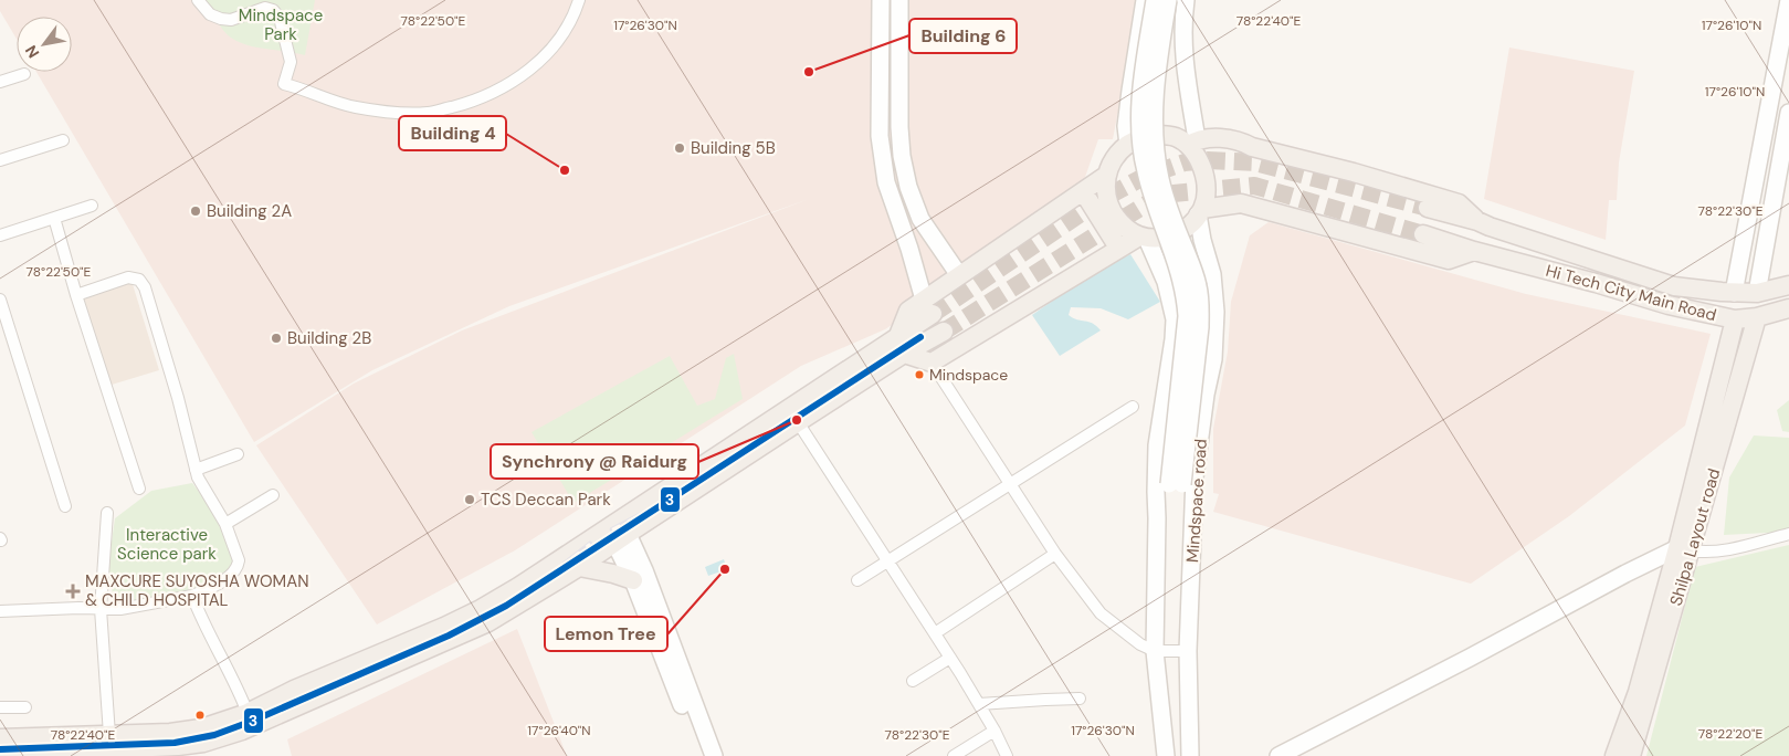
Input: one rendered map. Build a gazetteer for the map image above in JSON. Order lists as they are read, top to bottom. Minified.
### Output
{"streets":{"main road":["Hi Tech City Main Road","Mindspace road","Shilpa Layout road"]},"crossings":[["Hi Tech City Main Road","Shilpa Layout road"]],"parks":["Mindspace Park","Interactive Science park"],"places":{"other":["Building 6","Building 5B","Building 4","Building 2A","Building 2B","Mindspace","Synchrony @ Raidurg","TCS Deccan Park","Lemon Tree"],"health":["MAXCURE SUYOSHA WOMAN & CHILD HOSPITAL"]},"lines":["transit line 3"],"north":"bottom left","coordinates":["78°22'50\"E","78°22'40\"E","17°26'30\"N","17°26'10\"N","78°22'30\"E","17°26'40\"N","78°22'20\"E"]}
